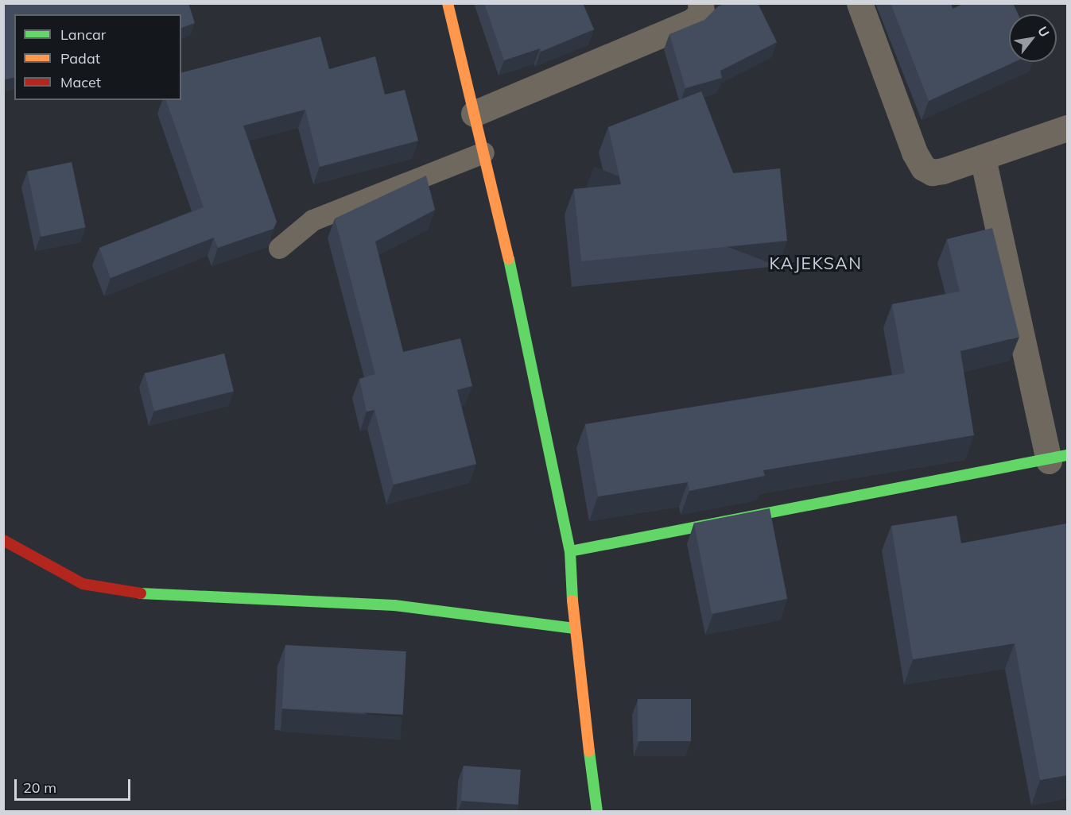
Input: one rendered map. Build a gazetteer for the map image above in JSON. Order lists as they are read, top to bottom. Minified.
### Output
{"districts":["KAJEKSAN"],"legend":["Lancar","Padat","Macet"],"scale_bar":"20 m","north":"top right"}
